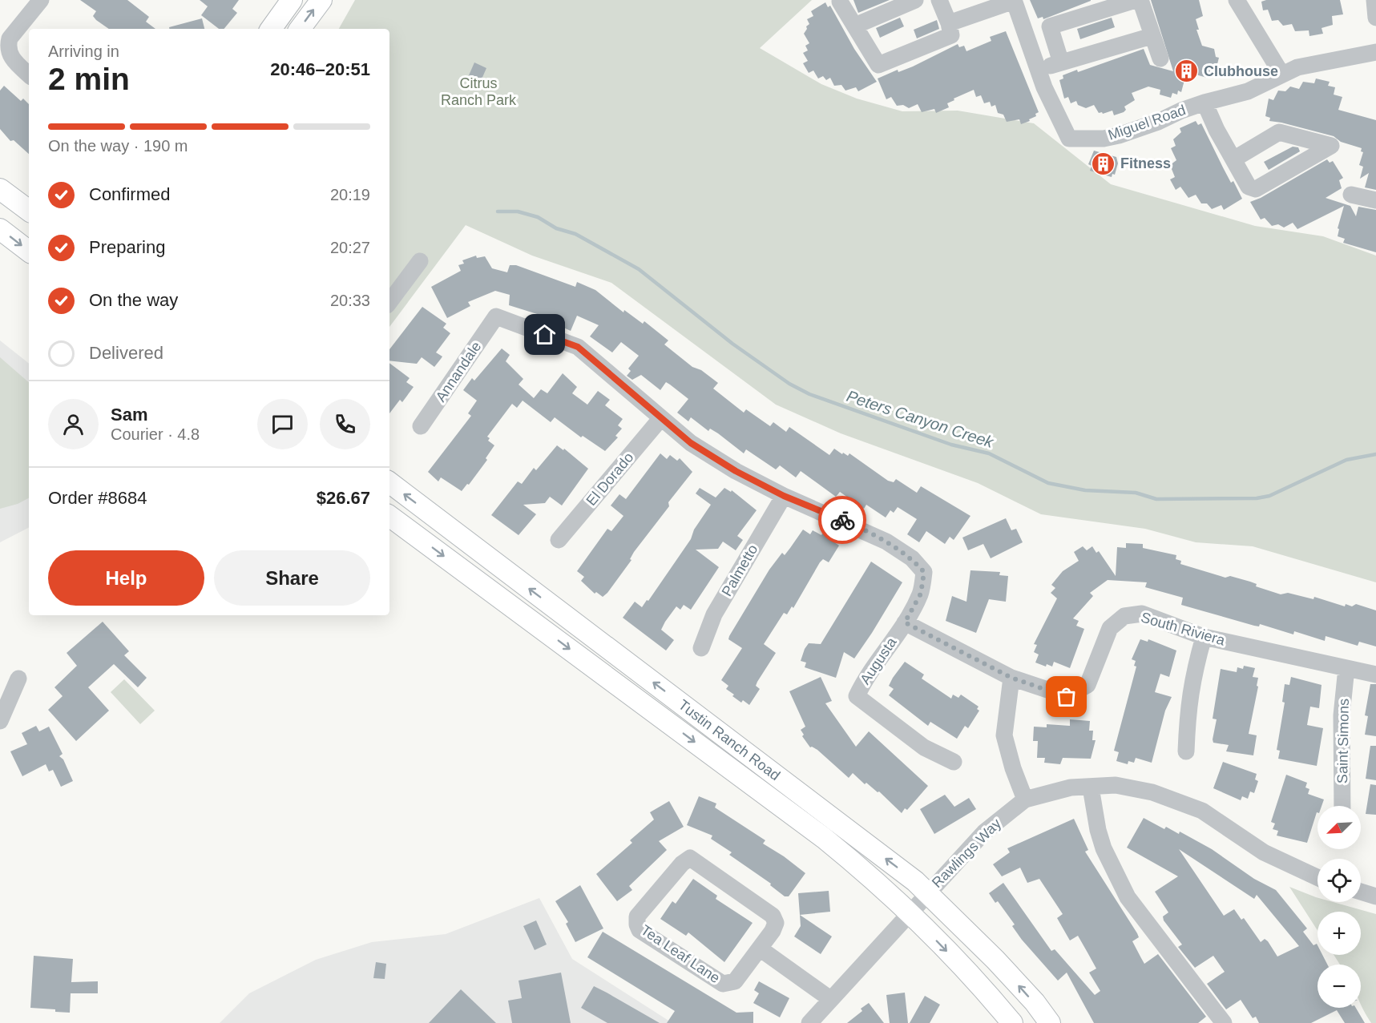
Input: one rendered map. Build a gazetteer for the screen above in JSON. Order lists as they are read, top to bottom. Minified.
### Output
{"streets":{"main road":["Tustin Ranch Road"],"street":["Miguel Road","Annandale","El Dorado","Palmetto","South Riviera","Augusta","Saint Simons","Rawlings Way","Tea Leaf Lane"]},"crossings":[["Annandale","El Dorado"],["Palmetto","Augusta"],["South Riviera","Augusta"],["South Riviera","Saint Simons"],["Tustin Ranch Road","Rawlings Way"]],"water":["Peters Canyon Creek"],"parks":["Citrus Ranch Park"],"places":{"building":["Clubhouse","Fitness"]},"north":"bottom left","page":{"heading":["2 min","Arriving in","20:46–20:51"],"panel":["Sam","Courier · 4.8","Order #8684","$26.67"],"bar":"On the way · 190 m","list":[["Confirmed","20:19"],["Preparing","20:27"],["On the way","20:33"],"Delivered"],"buttons":["Help","Share"],"map_buttons":["+","−"]}}
